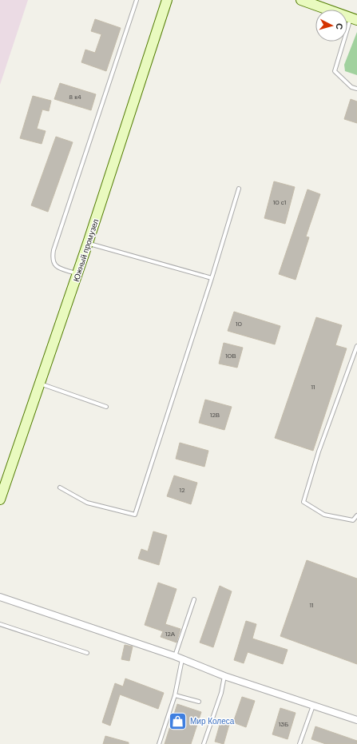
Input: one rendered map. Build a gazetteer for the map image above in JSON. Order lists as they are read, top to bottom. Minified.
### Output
{"streets":{"street":["Южный промузел"]},"places":{"shop":["Мир Колеса"]},"house_numbers":["8 к4","10 с1","10","10В","11","12В","12","11","12А","13Б"],"north":"right"}
